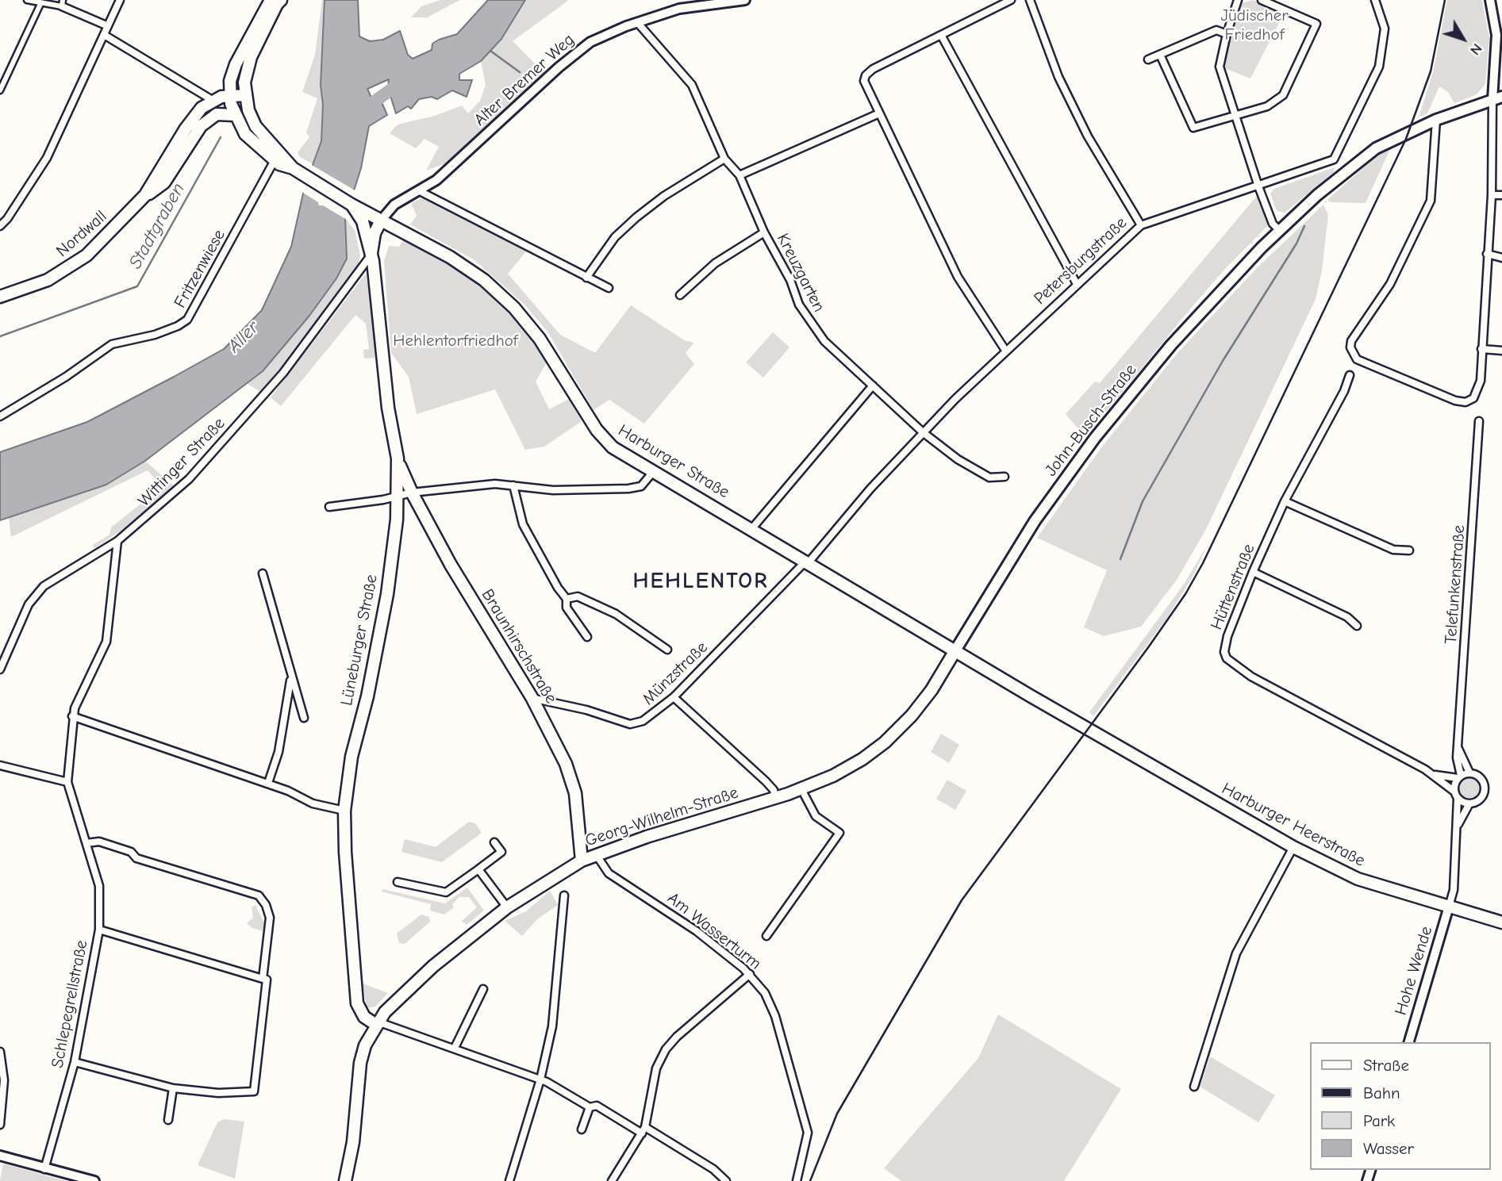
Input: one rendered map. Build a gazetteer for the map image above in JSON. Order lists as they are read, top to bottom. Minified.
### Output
{"streets":{"main road":["Nordwall","John-Busch-Straße","Harburger Straße","Lüneburger Straße","Braunhirschstraße","Georg-Wilhelm-Straße","Harburger Heerstraße"],"street":["Alter Bremer Weg","Petersburgstraße","Fritzenwiese","Kreuzgarten","Wittinger Straße","Telefunkenstraße","Hüttenstraße","Münzstraße","Am Wasserturm","Hohe Wende","Schlepegrellstraße"]},"crossings":[["Alter Bremer Weg","Kreuzgarten"],["Alter Bremer Weg","Harburger Straße"],["Alter Bremer Weg","Lüneburger Straße"],["Petersburgstraße","Kreuzgarten"],["Petersburgstraße","Harburger Straße"],["Petersburgstraße","Münzstraße"],["John-Busch-Straße","Harburger Straße"],["John-Busch-Straße","Georg-Wilhelm-Straße"],["Harburger Straße","Lüneburger Straße"],["Harburger Straße","Münzstraße"],["Harburger Straße","Georg-Wilhelm-Straße"],["Harburger Straße","Harburger Heerstraße"],["Wittinger Straße","Lüneburger Straße"],["Wittinger Straße","Schlepegrellstraße"],["Telefunkenstraße","Harburger Heerstraße"],["Telefunkenstraße","Hohe Wende"],["Lüneburger Straße","Braunhirschstraße"],["Lüneburger Straße","Georg-Wilhelm-Straße"],["Braunhirschstraße","Münzstraße"],["Braunhirschstraße","Georg-Wilhelm-Straße"],["Georg-Wilhelm-Straße","Am Wasserturm"],["Harburger Heerstraße","Hohe Wende"]],"districts":["HEHLENTOR"],"water":["Stadtgraben","Aller"],"parks":["Jüdischer Friedhof","Hehlentorfriedhof"],"legend":["Straße","Bahn","Park","Wasser"],"north":"bottom right"}
